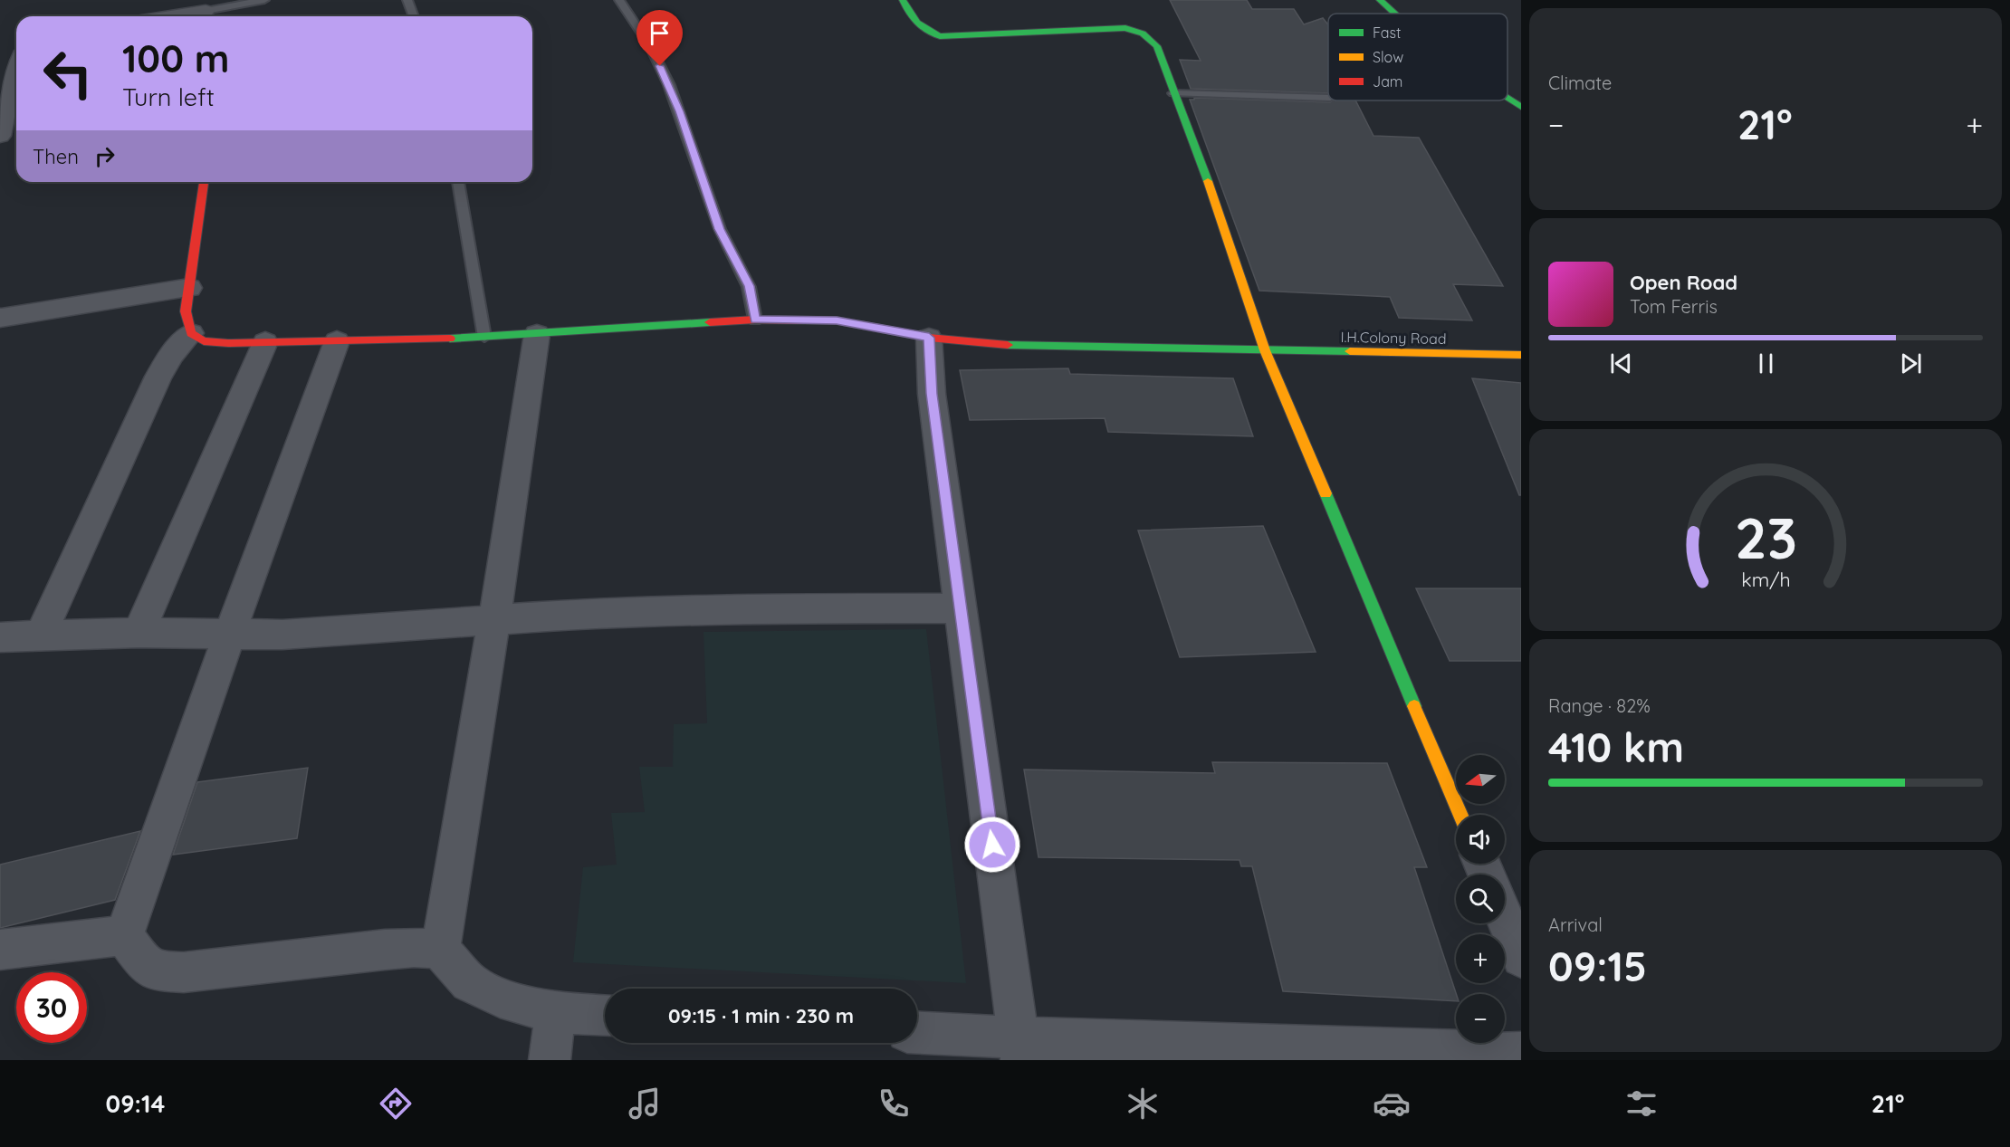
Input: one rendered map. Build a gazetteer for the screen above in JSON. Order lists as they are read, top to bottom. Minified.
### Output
{"streets":{"street":["I.H.Colony Road"]},"legend":["Fast","Slow","Jam"],"north":"left","page":{"tile":["Climate",["Range · 82%","410 km"],["Arrival","09:15"]],"turn":["100 m","Turn left"],"heat":["−","21°","+"],"then":"Then","song":["Open Road","Tom Ferris"],"map_buttons":["+","−"],"limit":"30","trip":"09:15 · 1 min · 230 m","tabs":["09:14","21°"],"gauge":["23","km/h"]}}
